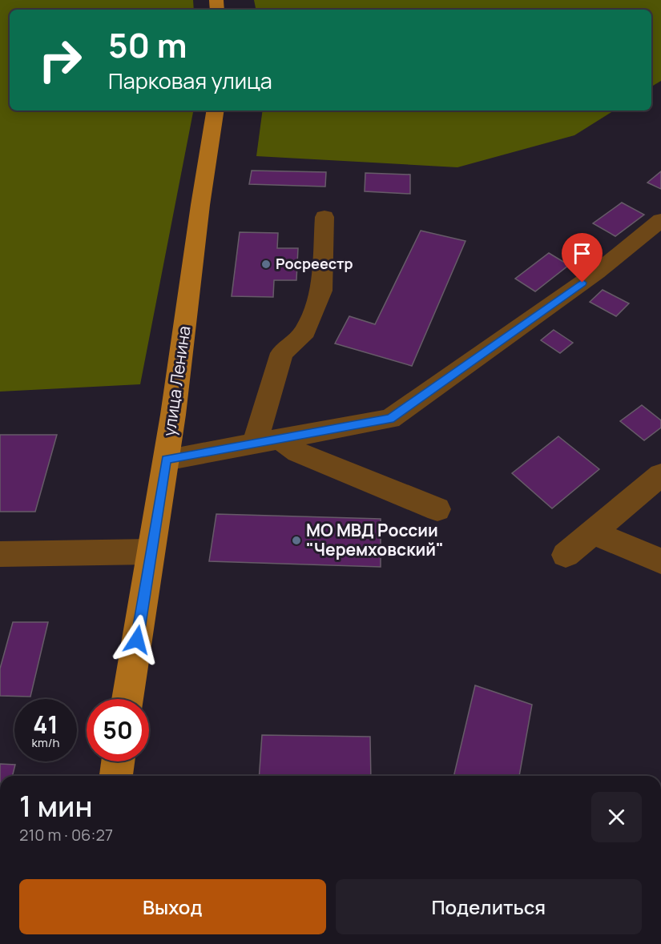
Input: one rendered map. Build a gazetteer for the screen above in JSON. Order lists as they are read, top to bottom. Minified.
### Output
{"streets":{"main road":["улица Ленина"]},"places":["Росреестр","МО МВД России \"Черемховский\""],"page":{"turn":["50 m","Парковая улица"],"speed":"41 km/h","limit":"50","heading":["1 мин","210 m · 06:27"],"buttons":["Выход","Поделиться"]}}
